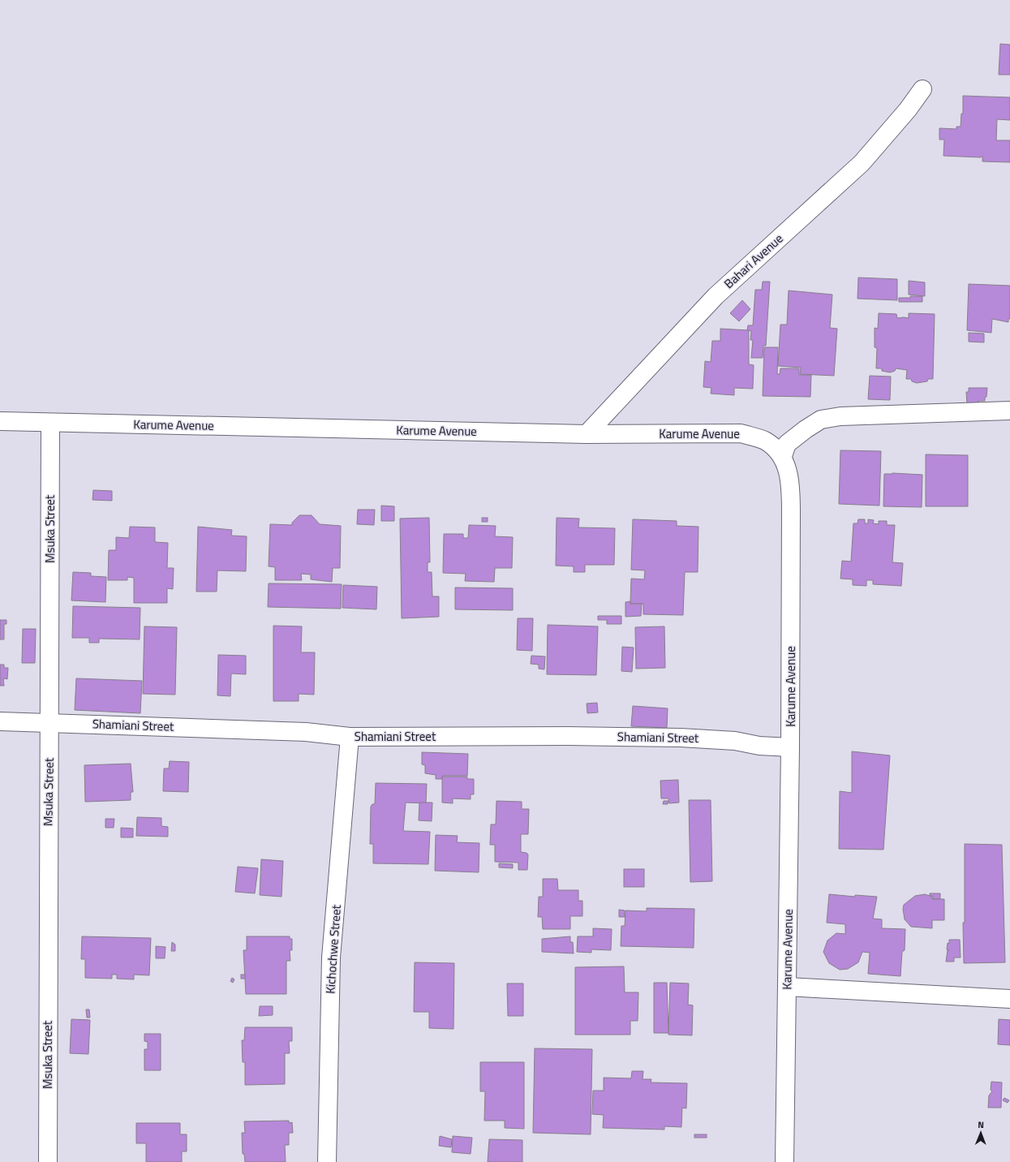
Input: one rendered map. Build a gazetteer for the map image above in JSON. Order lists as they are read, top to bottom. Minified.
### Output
{"streets":{"street":["Bahari Avenue","Karume Avenue","Msuka Street","Shamiani Street","Kichochwe Street"]},"crossings":[["Bahari Avenue","Karume Avenue"],["Karume Avenue","Msuka Street"],["Karume Avenue","Shamiani Street"],["Msuka Street","Shamiani Street"],["Shamiani Street","Kichochwe Street"]],"north":"top"}
